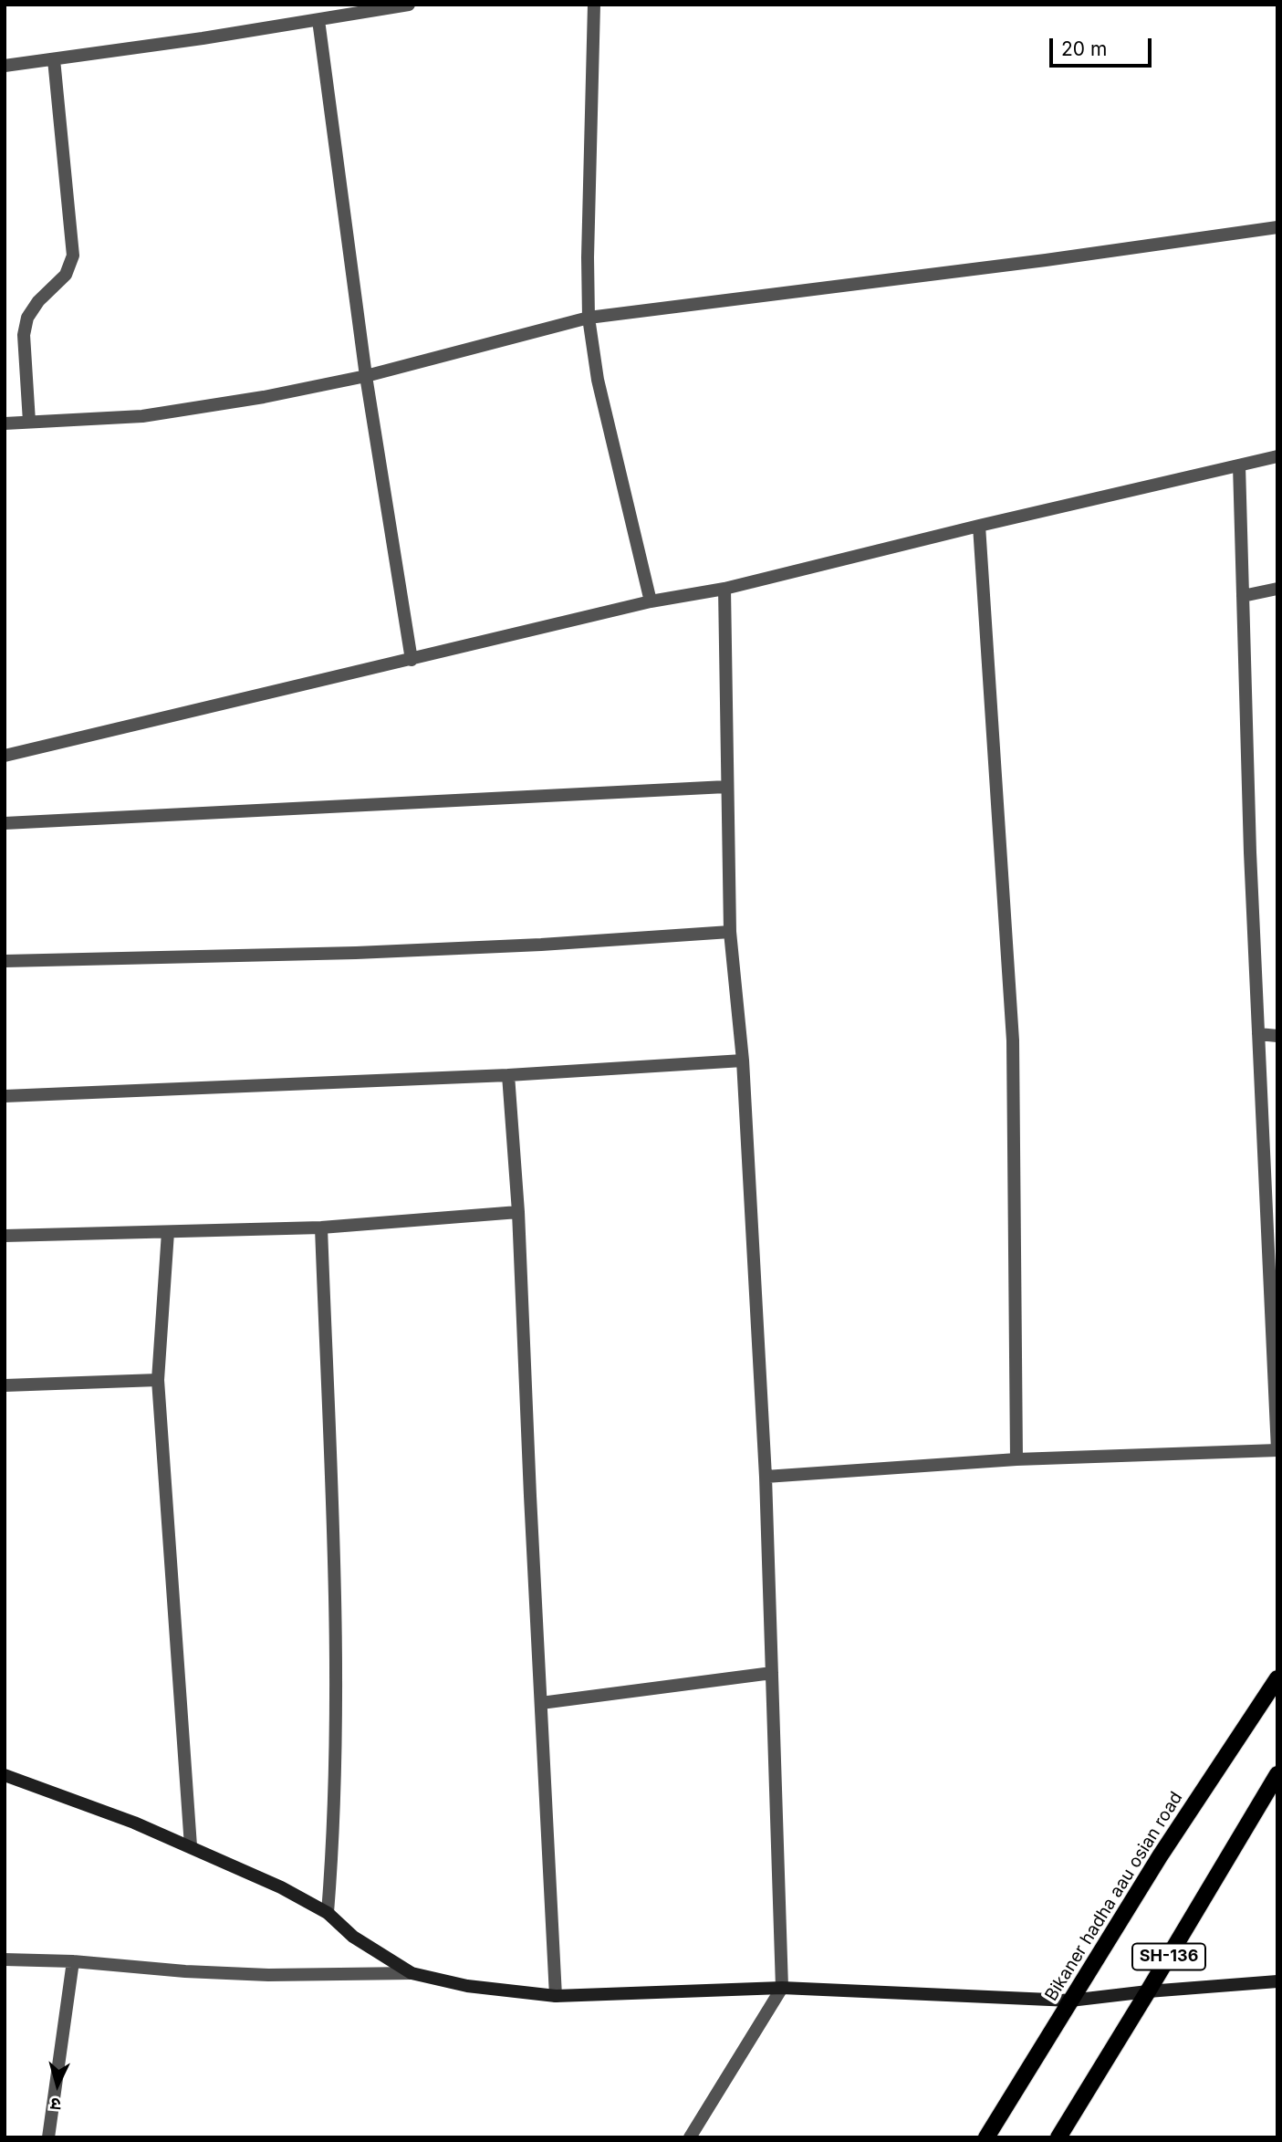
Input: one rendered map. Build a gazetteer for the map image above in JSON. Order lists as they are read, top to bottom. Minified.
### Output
{"streets":{"main road":["Bikaner hadha aau osian road","SH-136"]},"scale_bar":"20 m","north":"bottom"}
